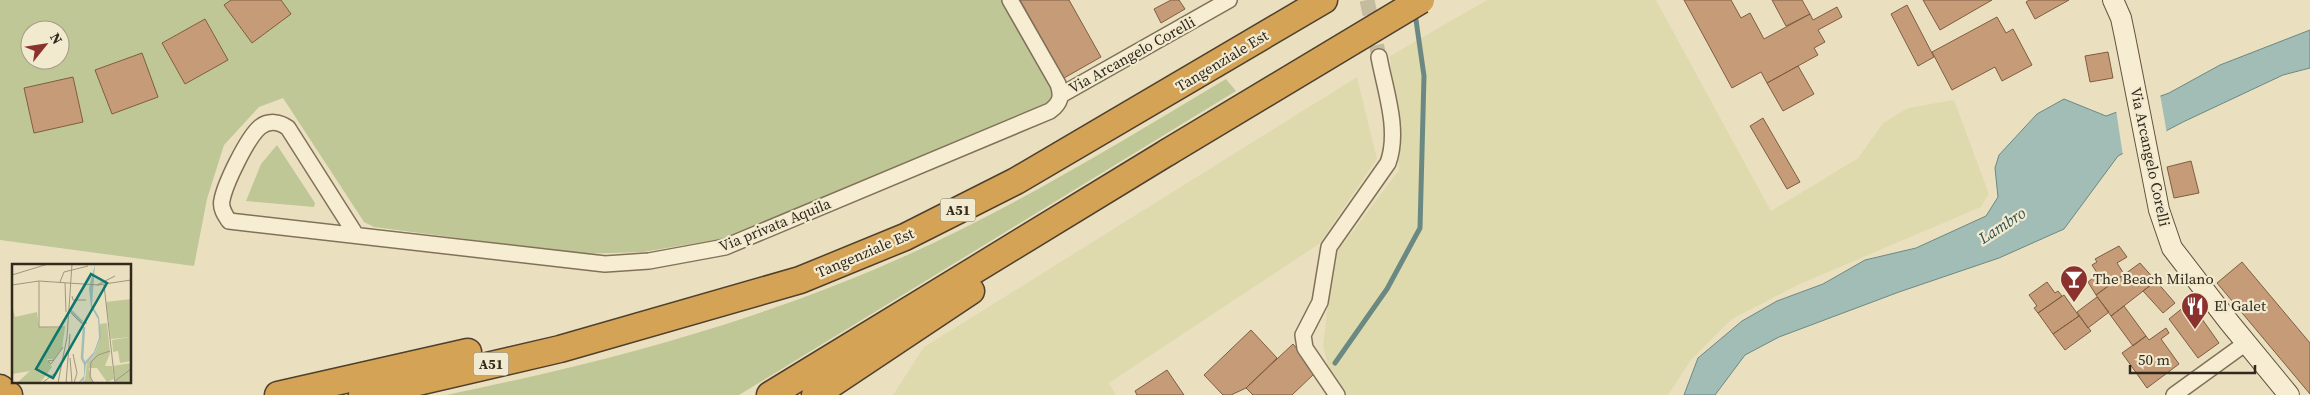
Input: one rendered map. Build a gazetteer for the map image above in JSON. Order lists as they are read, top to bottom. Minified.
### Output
{"streets":{"highway":["Tangenziale Est","A51"],"street":["Via Arcangelo Corelli","Via privata Aquila"]},"crossings":[["Via Arcangelo Corelli","Via privata Aquila"]],"water":["Lambro"],"places":{"bar":["The Beach Milano"],"restaurant":["El Galet"]},"scale_bar":"50 m","north":"top right"}
